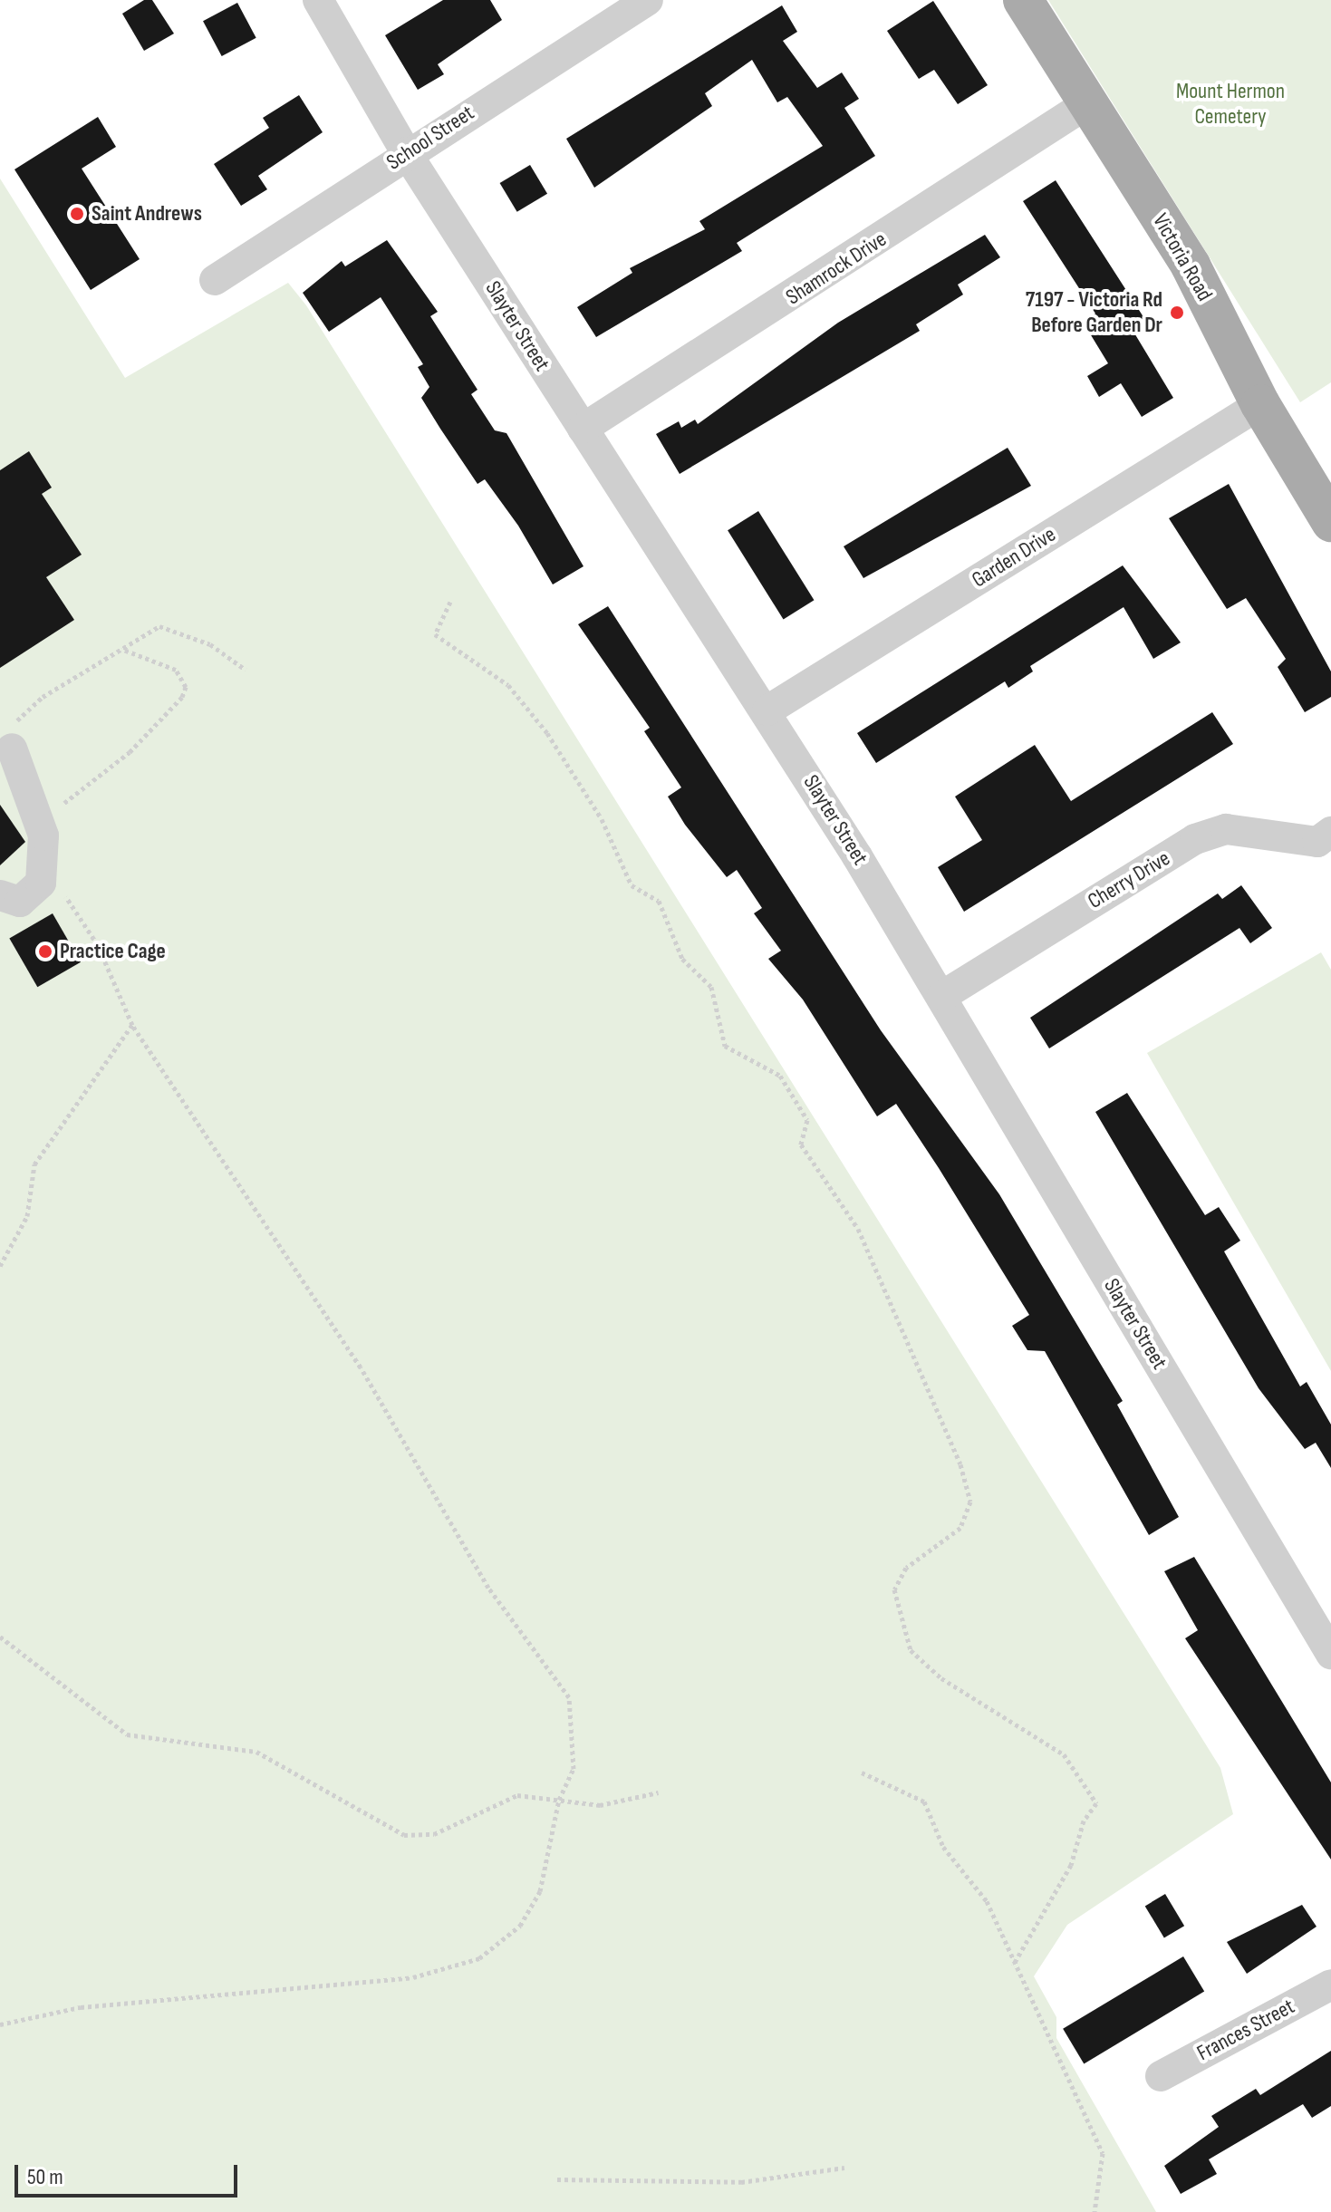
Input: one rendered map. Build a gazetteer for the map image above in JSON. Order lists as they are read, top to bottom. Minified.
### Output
{"streets":{"main road":["Victoria Road"],"street":["School Street","Shamrock Drive","Slayter Street","Garden Drive","Cherry Drive","Frances Street"]},"crossings":[["School Street","Slayter Street"],["Victoria Road","Shamrock Drive"],["Victoria Road","Garden Drive"],["Shamrock Drive","Slayter Street"],["Slayter Street","Garden Drive"],["Slayter Street","Cherry Drive"]],"parks":["Mount Hermon Cemetery"],"places":["Saint Andrews","7197 - Victoria Rd Before Garden Dr","Practice Cage"],"scale_bar":"50 m"}
